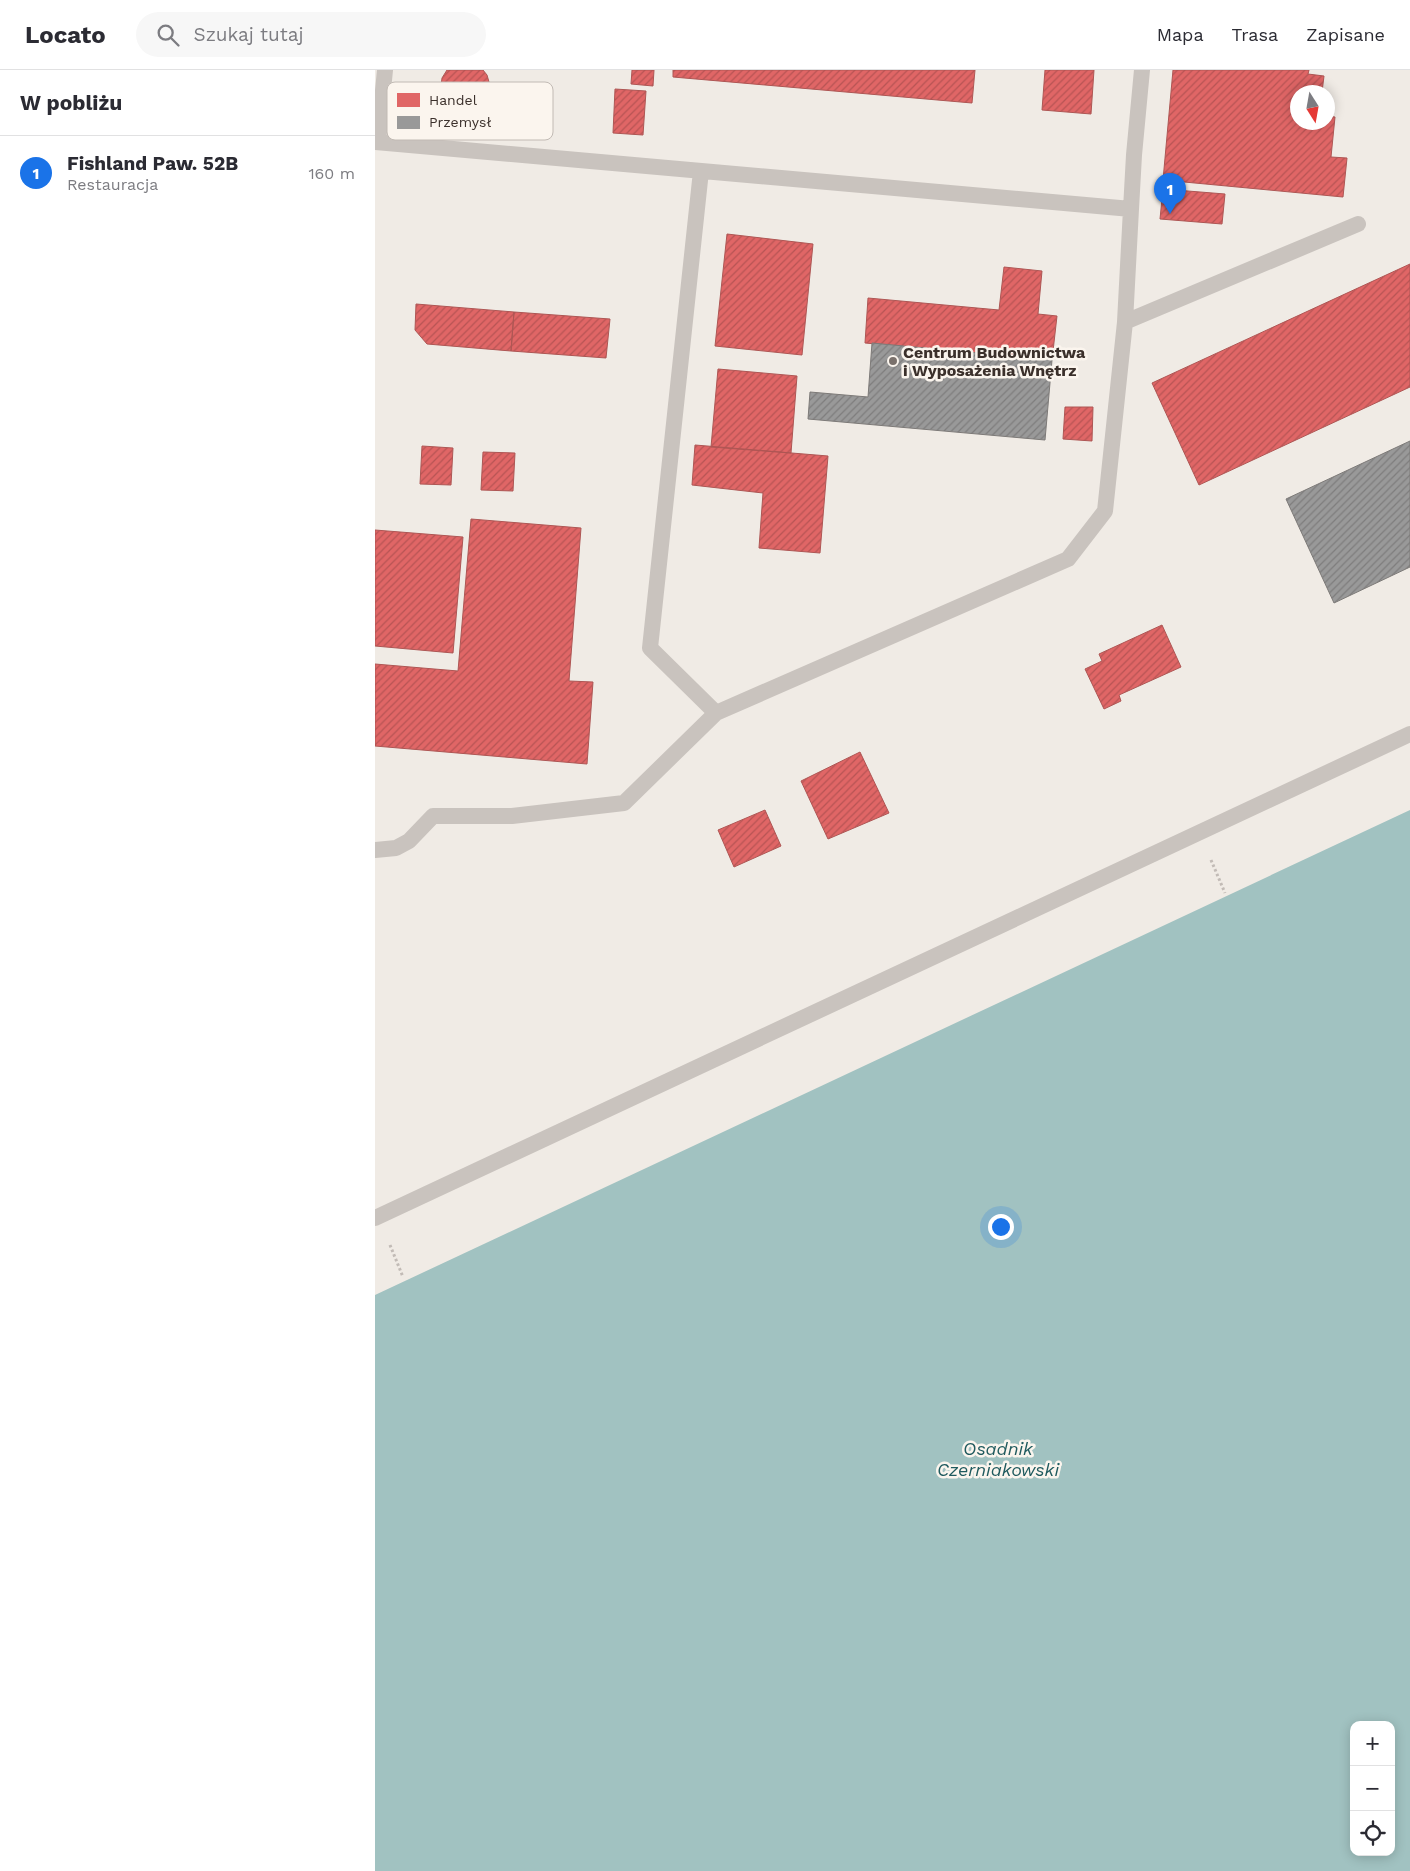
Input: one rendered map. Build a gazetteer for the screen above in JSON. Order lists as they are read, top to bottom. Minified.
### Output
{"water":["Osadnik Czerniakowski"],"places":["Centrum Budownictwa i Wyposażenia Wnętrz"],"legend":["Handel","Przemysł"],"north":"bottom","page":{"header":"Locato","search":"Szukaj tutaj","nav":["Mapa","Trasa","Zapisane"],"heading":"W pobliżu","list":[{"mark":"1","name":"Fishland Paw. 52B","note":"Restauracja","value":"160 m"}],"pins":"1","map_buttons":["+","−"]}}
